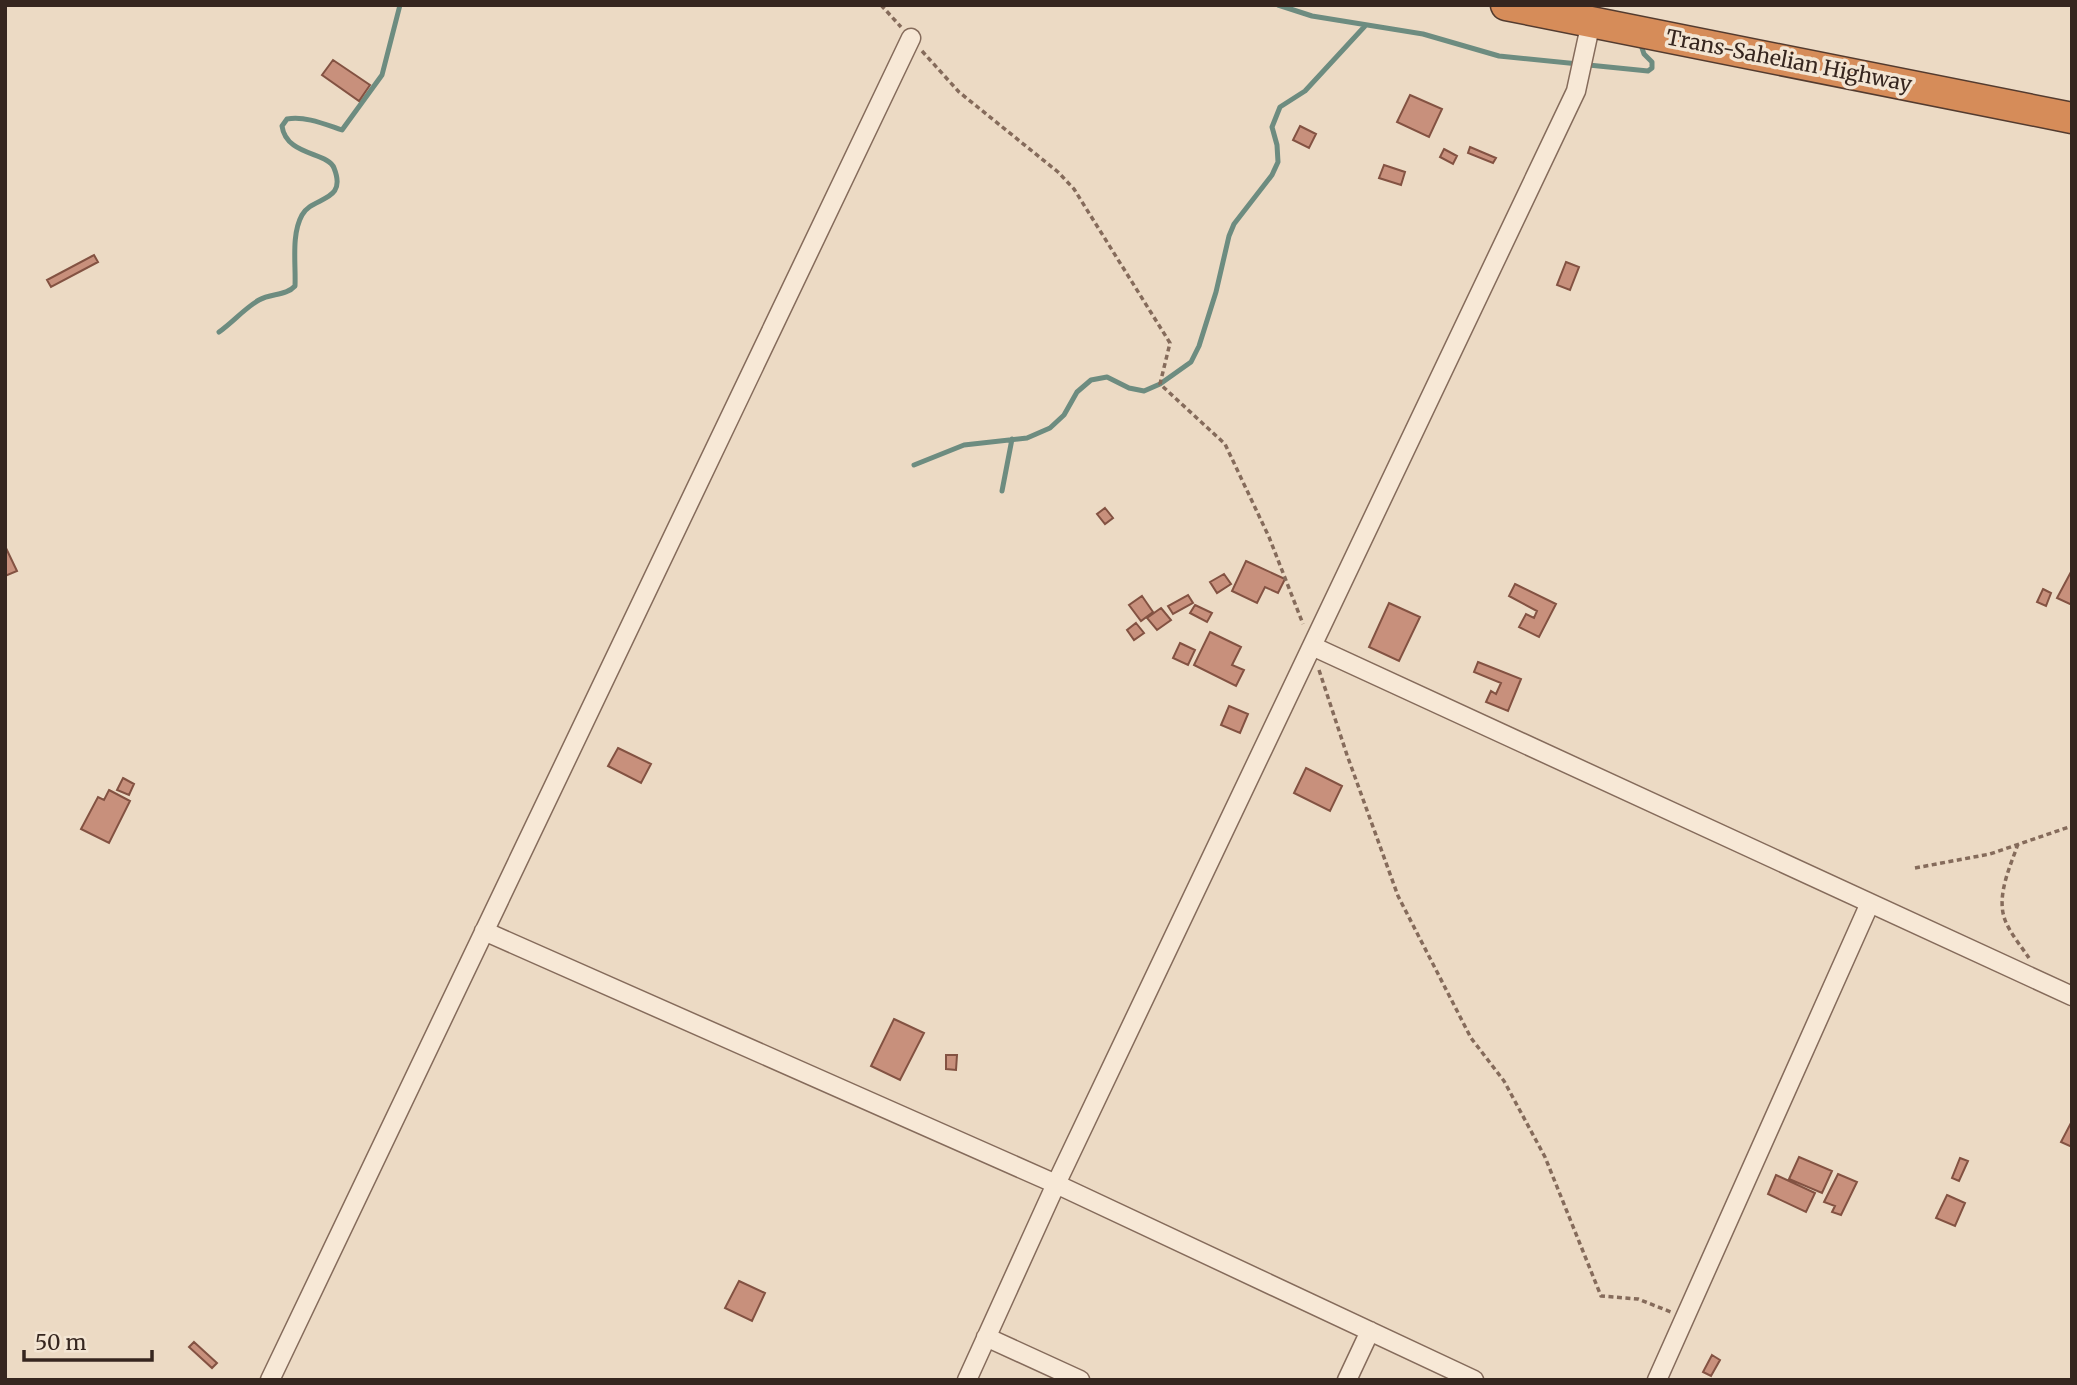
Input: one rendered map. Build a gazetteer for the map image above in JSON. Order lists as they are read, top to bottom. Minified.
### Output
{"streets":{"highway":["Trans-Sahelian Highway"]},"scale_bar":"50 m"}
